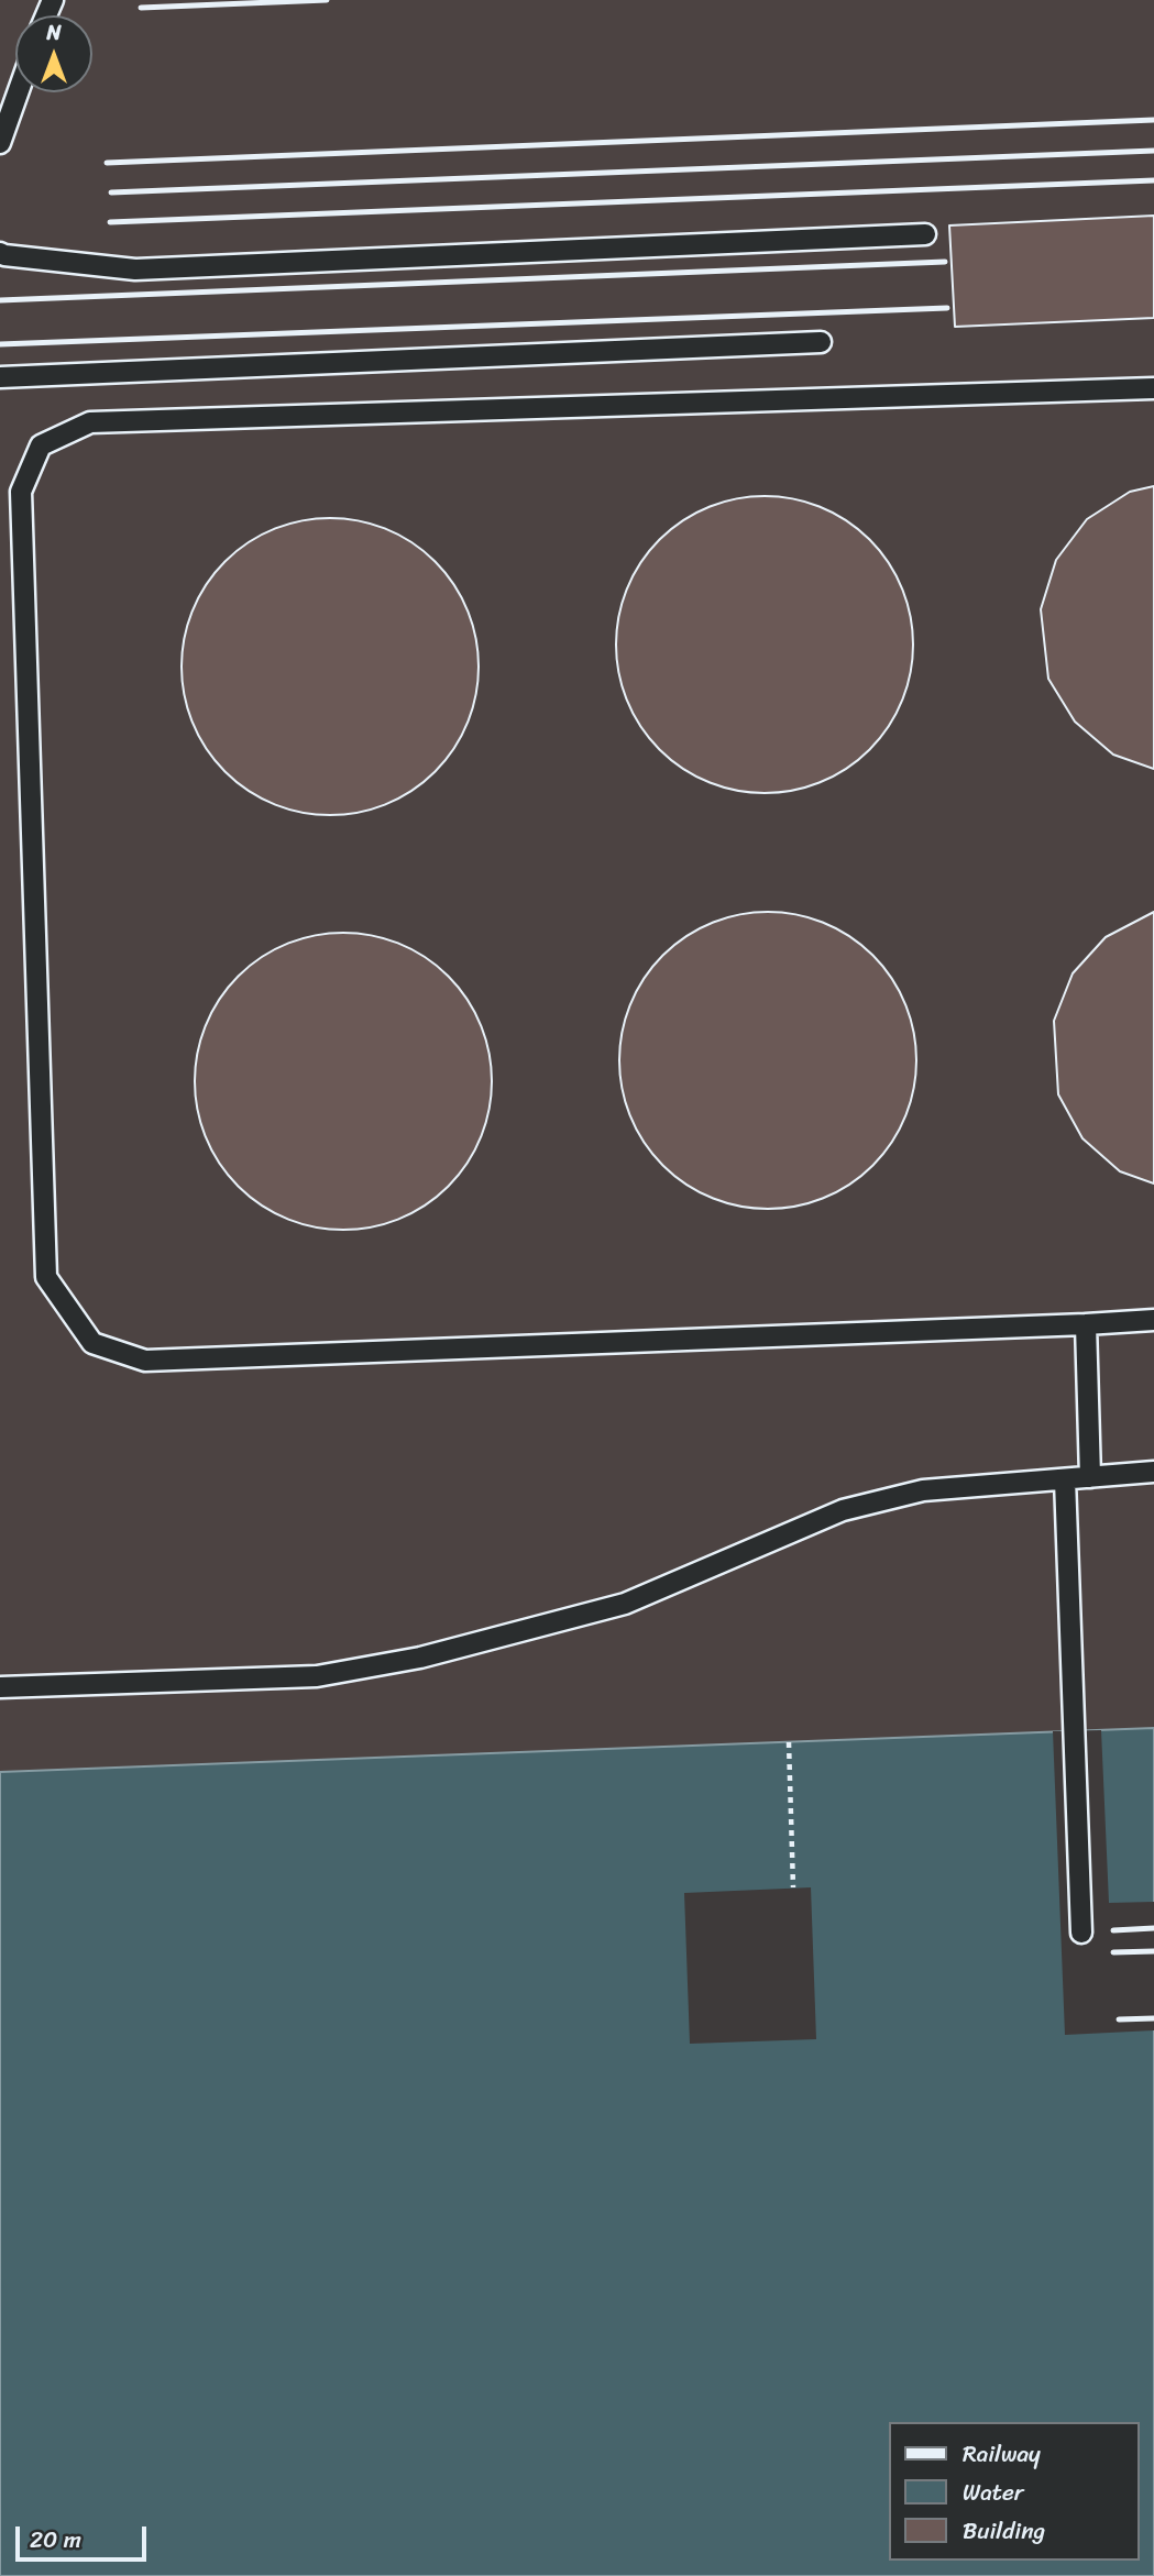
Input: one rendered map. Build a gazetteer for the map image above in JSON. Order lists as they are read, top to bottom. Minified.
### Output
{"legend":["Railway","Water","Building"],"scale_bar":"20 m","north":"top"}
